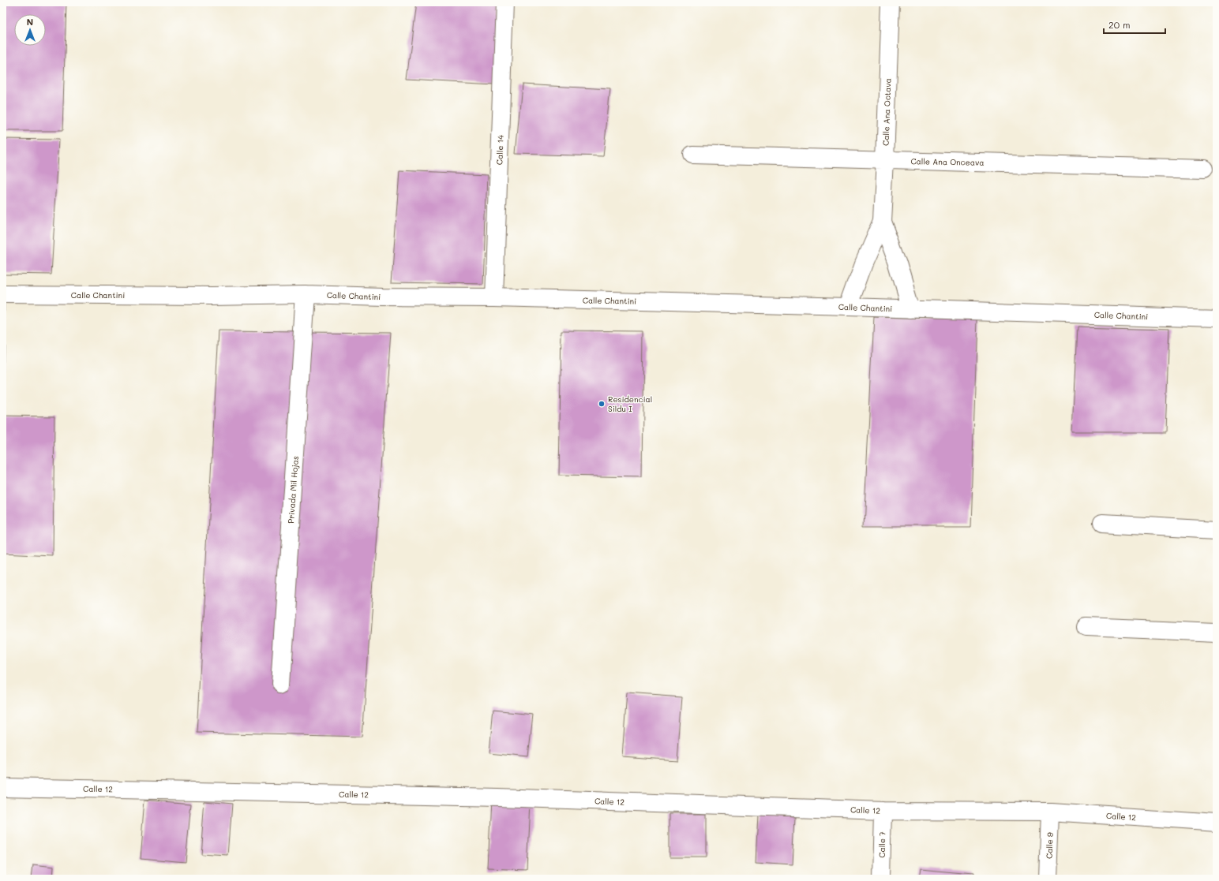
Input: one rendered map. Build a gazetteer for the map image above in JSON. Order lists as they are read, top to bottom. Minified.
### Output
{"streets":{"street":["Calle Ana Octava","Calle 14","Calle Ana Onceava","Calle Chantini","Privada Mil Hojas","Calle 12","Calle 7","Calle 9"]},"crossings":[["Calle Ana Octava","Calle Ana Onceava"],["Calle Ana Octava","Calle Chantini"],["Calle 14","Calle Chantini"],["Calle Chantini","Privada Mil Hojas"],["Calle 12","Calle 7"],["Calle 12","Calle 9"]],"places":["Residencial Sildu I"],"scale_bar":"20 m","north":"top"}
